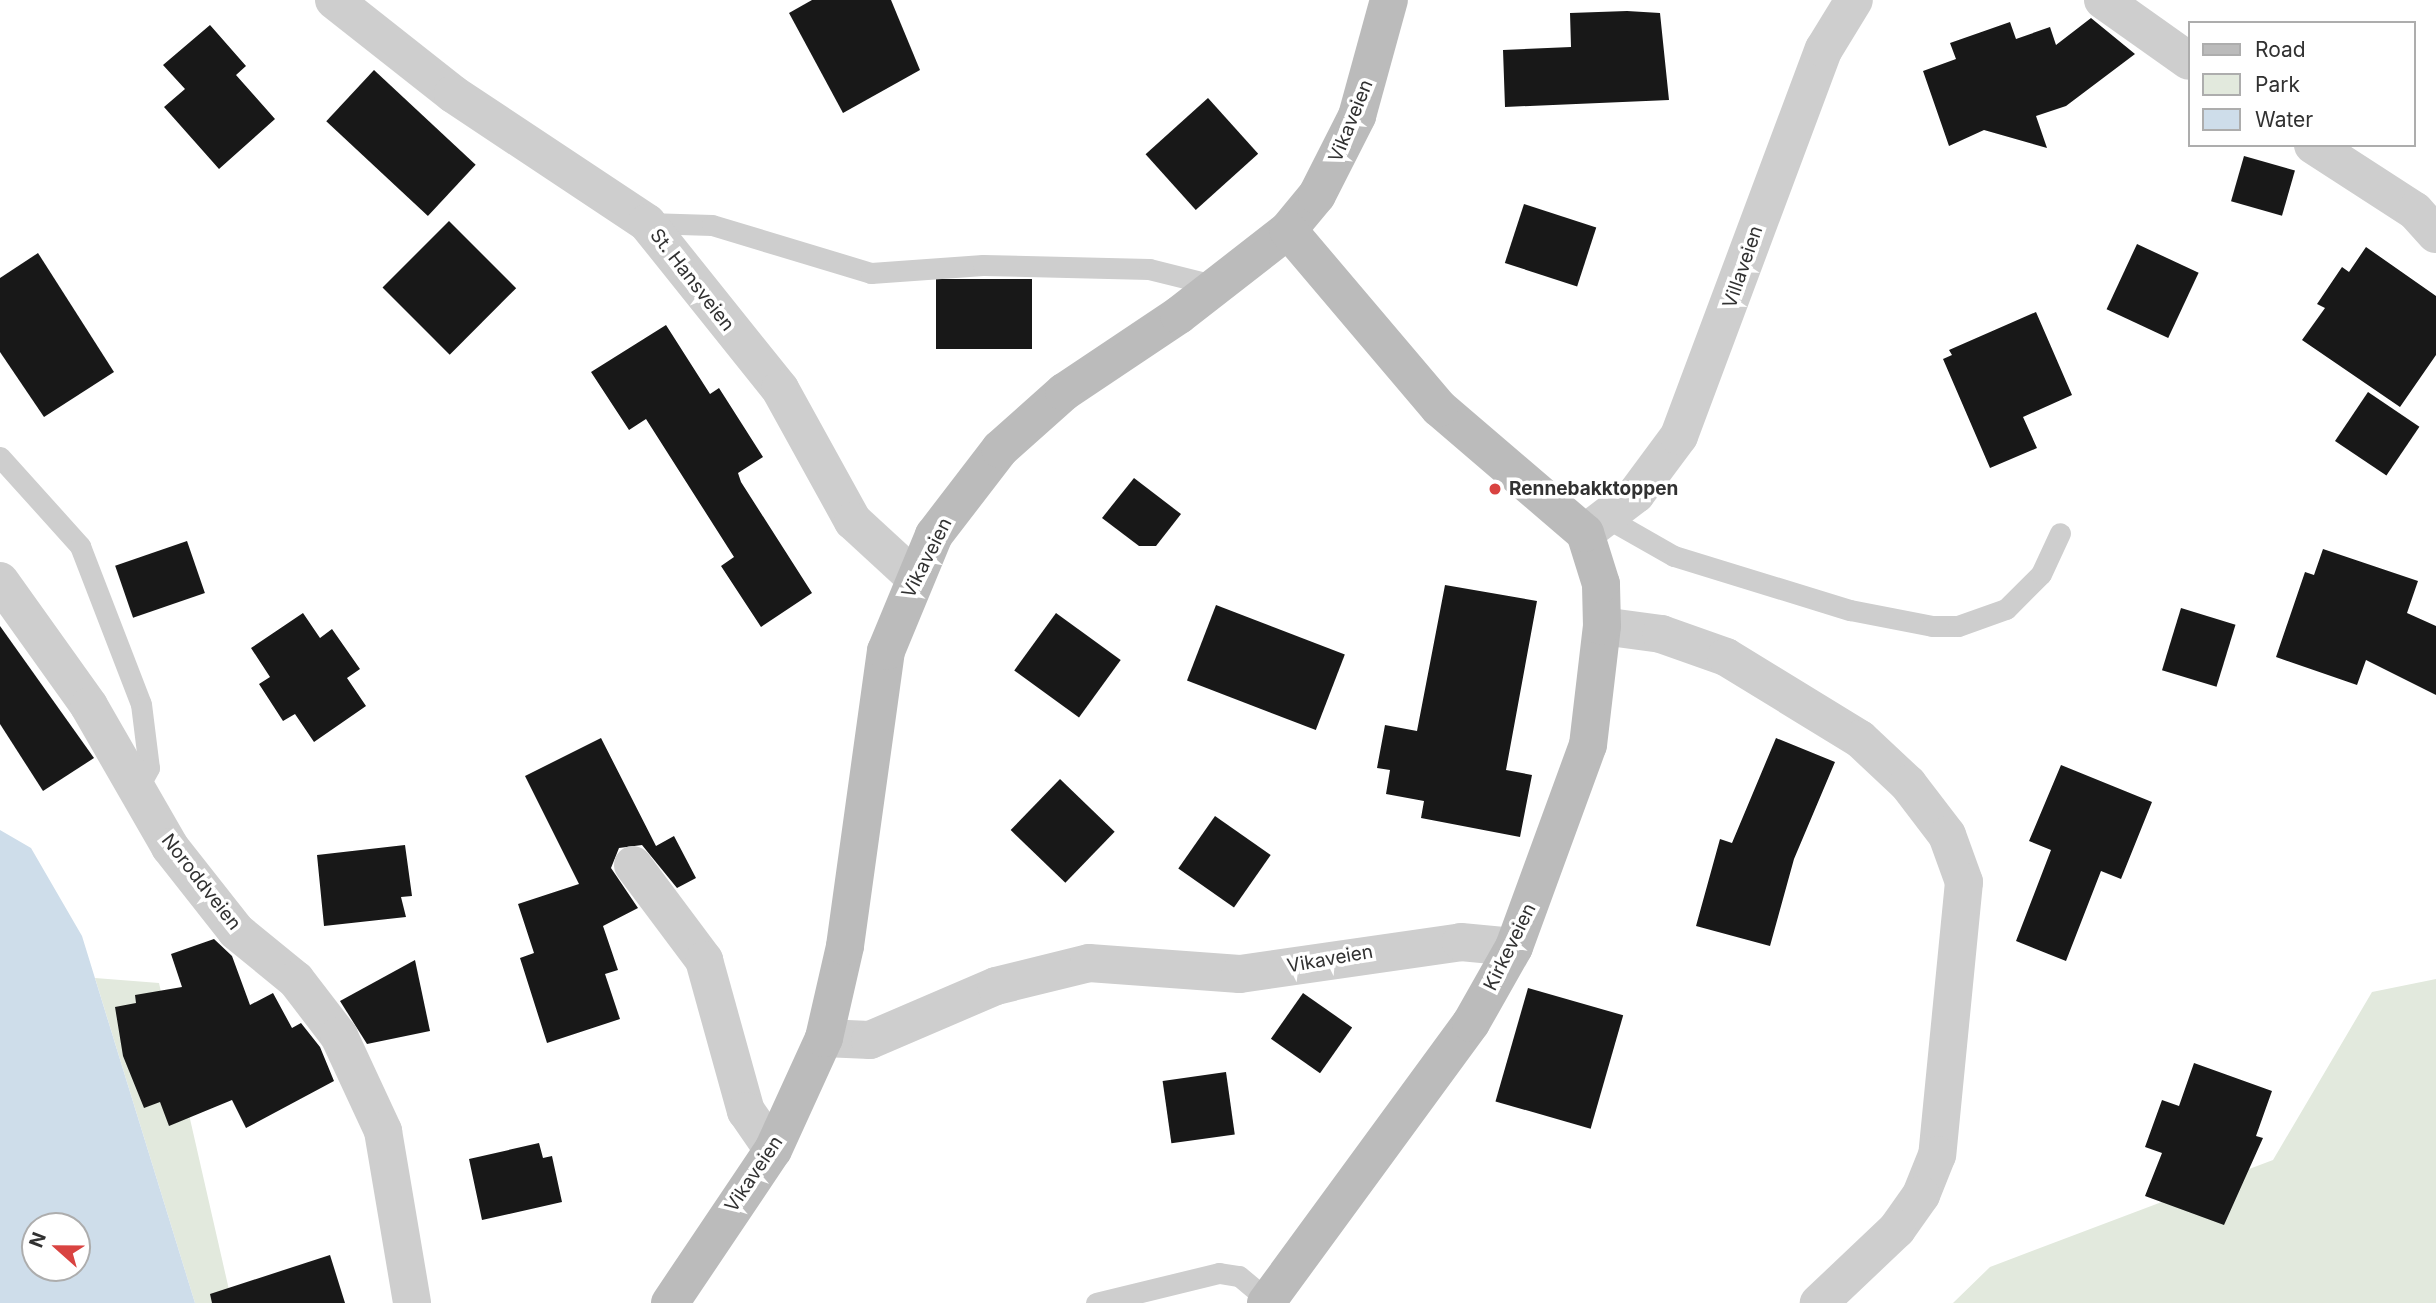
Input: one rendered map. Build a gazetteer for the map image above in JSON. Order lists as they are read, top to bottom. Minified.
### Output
{"streets":{"main road":["Vikaveien","Kirkeveien"],"street":["Villaveien","St. Hansveien","Noroddveien"]},"crossings":[["Vikaveien","St. Hansveien"],["Vikaveien","Kirkeveien"],["Villaveien","Kirkeveien"]],"places":["Rennebakktoppen"],"legend":["Road","Park","Water"],"north":"left"}
